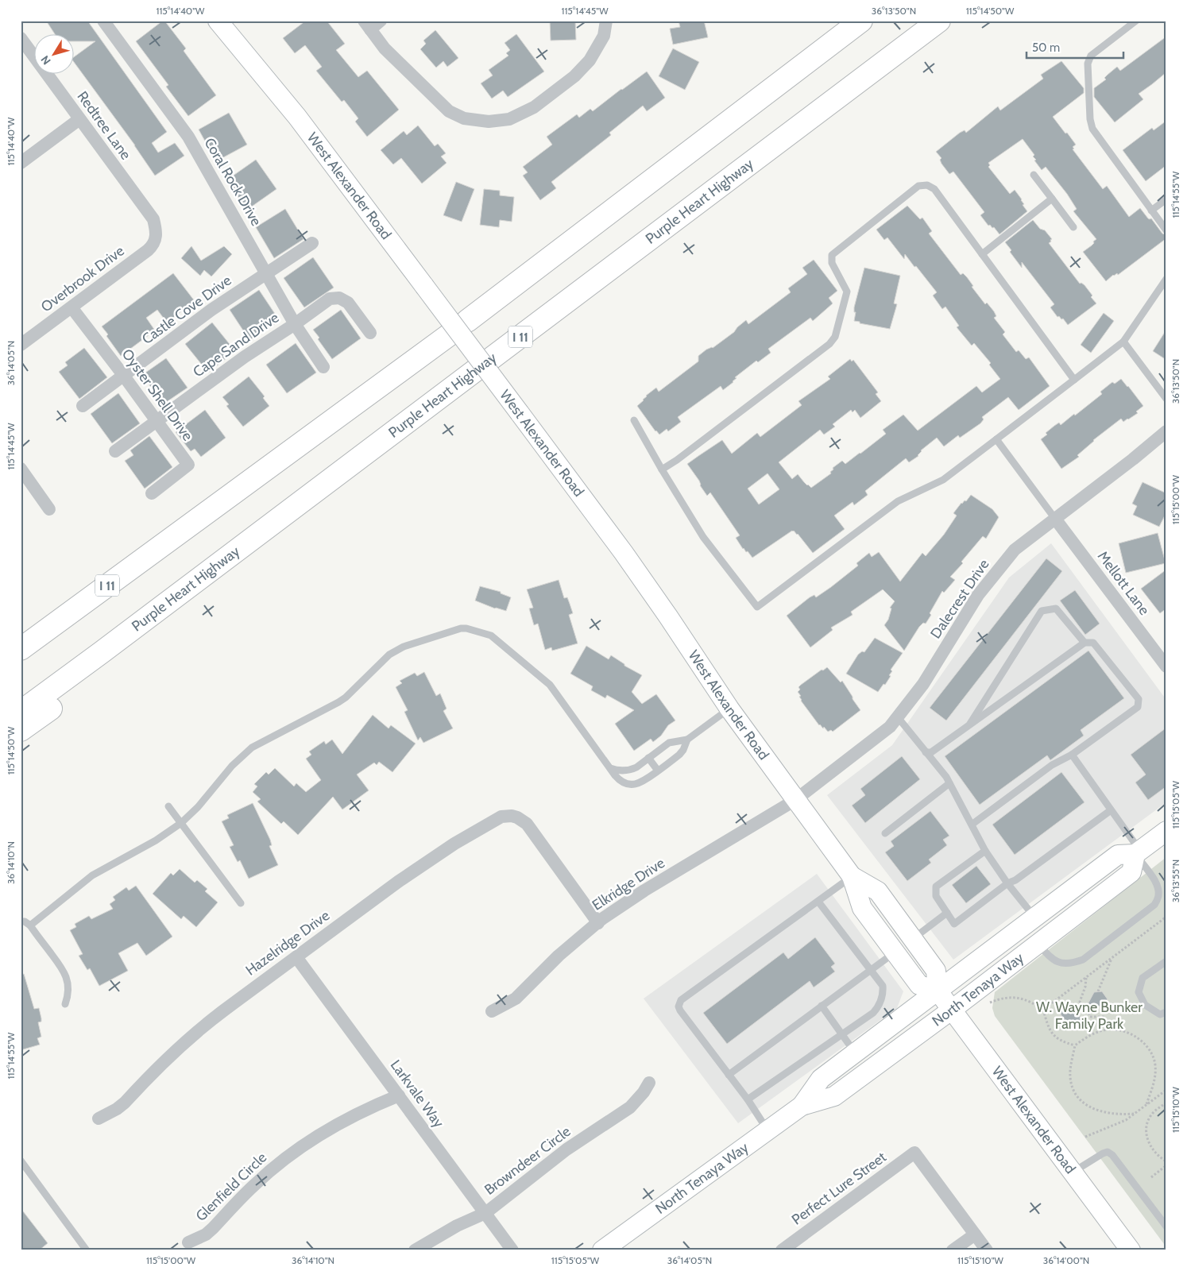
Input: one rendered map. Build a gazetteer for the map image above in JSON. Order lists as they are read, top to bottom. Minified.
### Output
{"streets":{"highway":["Purple Heart Highway","I 11"],"main road":["West Alexander Road","North Tenaya Way"],"street":["Redtree Lane","Coral Rock Drive","Overbrook Drive","Castle Cove Drive","Cape Sand Drive","Oyster Shell Drive","Mellott Lane","Dalecrest Drive","Elkridge Drive","Hazelridge Drive","Larkvale Way","Browndeer Circle","Glenfield Circle","Perfect Lure Street"]},"crossings":[["Redtree Lane","Overbrook Drive"],["Coral Rock Drive","Castle Cove Drive"],["Coral Rock Drive","Cape Sand Drive"],["West Alexander Road","Dalecrest Drive"],["West Alexander Road","Elkridge Drive"],["West Alexander Road","North Tenaya Way"],["Overbrook Drive","Oyster Shell Drive"],["Castle Cove Drive","Oyster Shell Drive"],["Cape Sand Drive","Oyster Shell Drive"],["Mellott Lane","Dalecrest Drive"],["Dalecrest Drive","Elkridge Drive"],["Elkridge Drive","Hazelridge Drive"],["Hazelridge Drive","Larkvale Way"],["Larkvale Way","Browndeer Circle"],["Larkvale Way","Glenfield Circle"]],"parks":["W. Wayne Bunker Family Park"],"scale_bar":"50 m","north":"bottom left","coordinates":["115°14'40\"W","115°14'45\"W","36°13'50\"N","115°14'50\"W","115°14'55\"W","36°14'05\"N","115°15'00\"W","115°15'05\"W","36°14'10\"N","36°13'55\"N","115°15'10\"W","36°14'00\"N"]}
